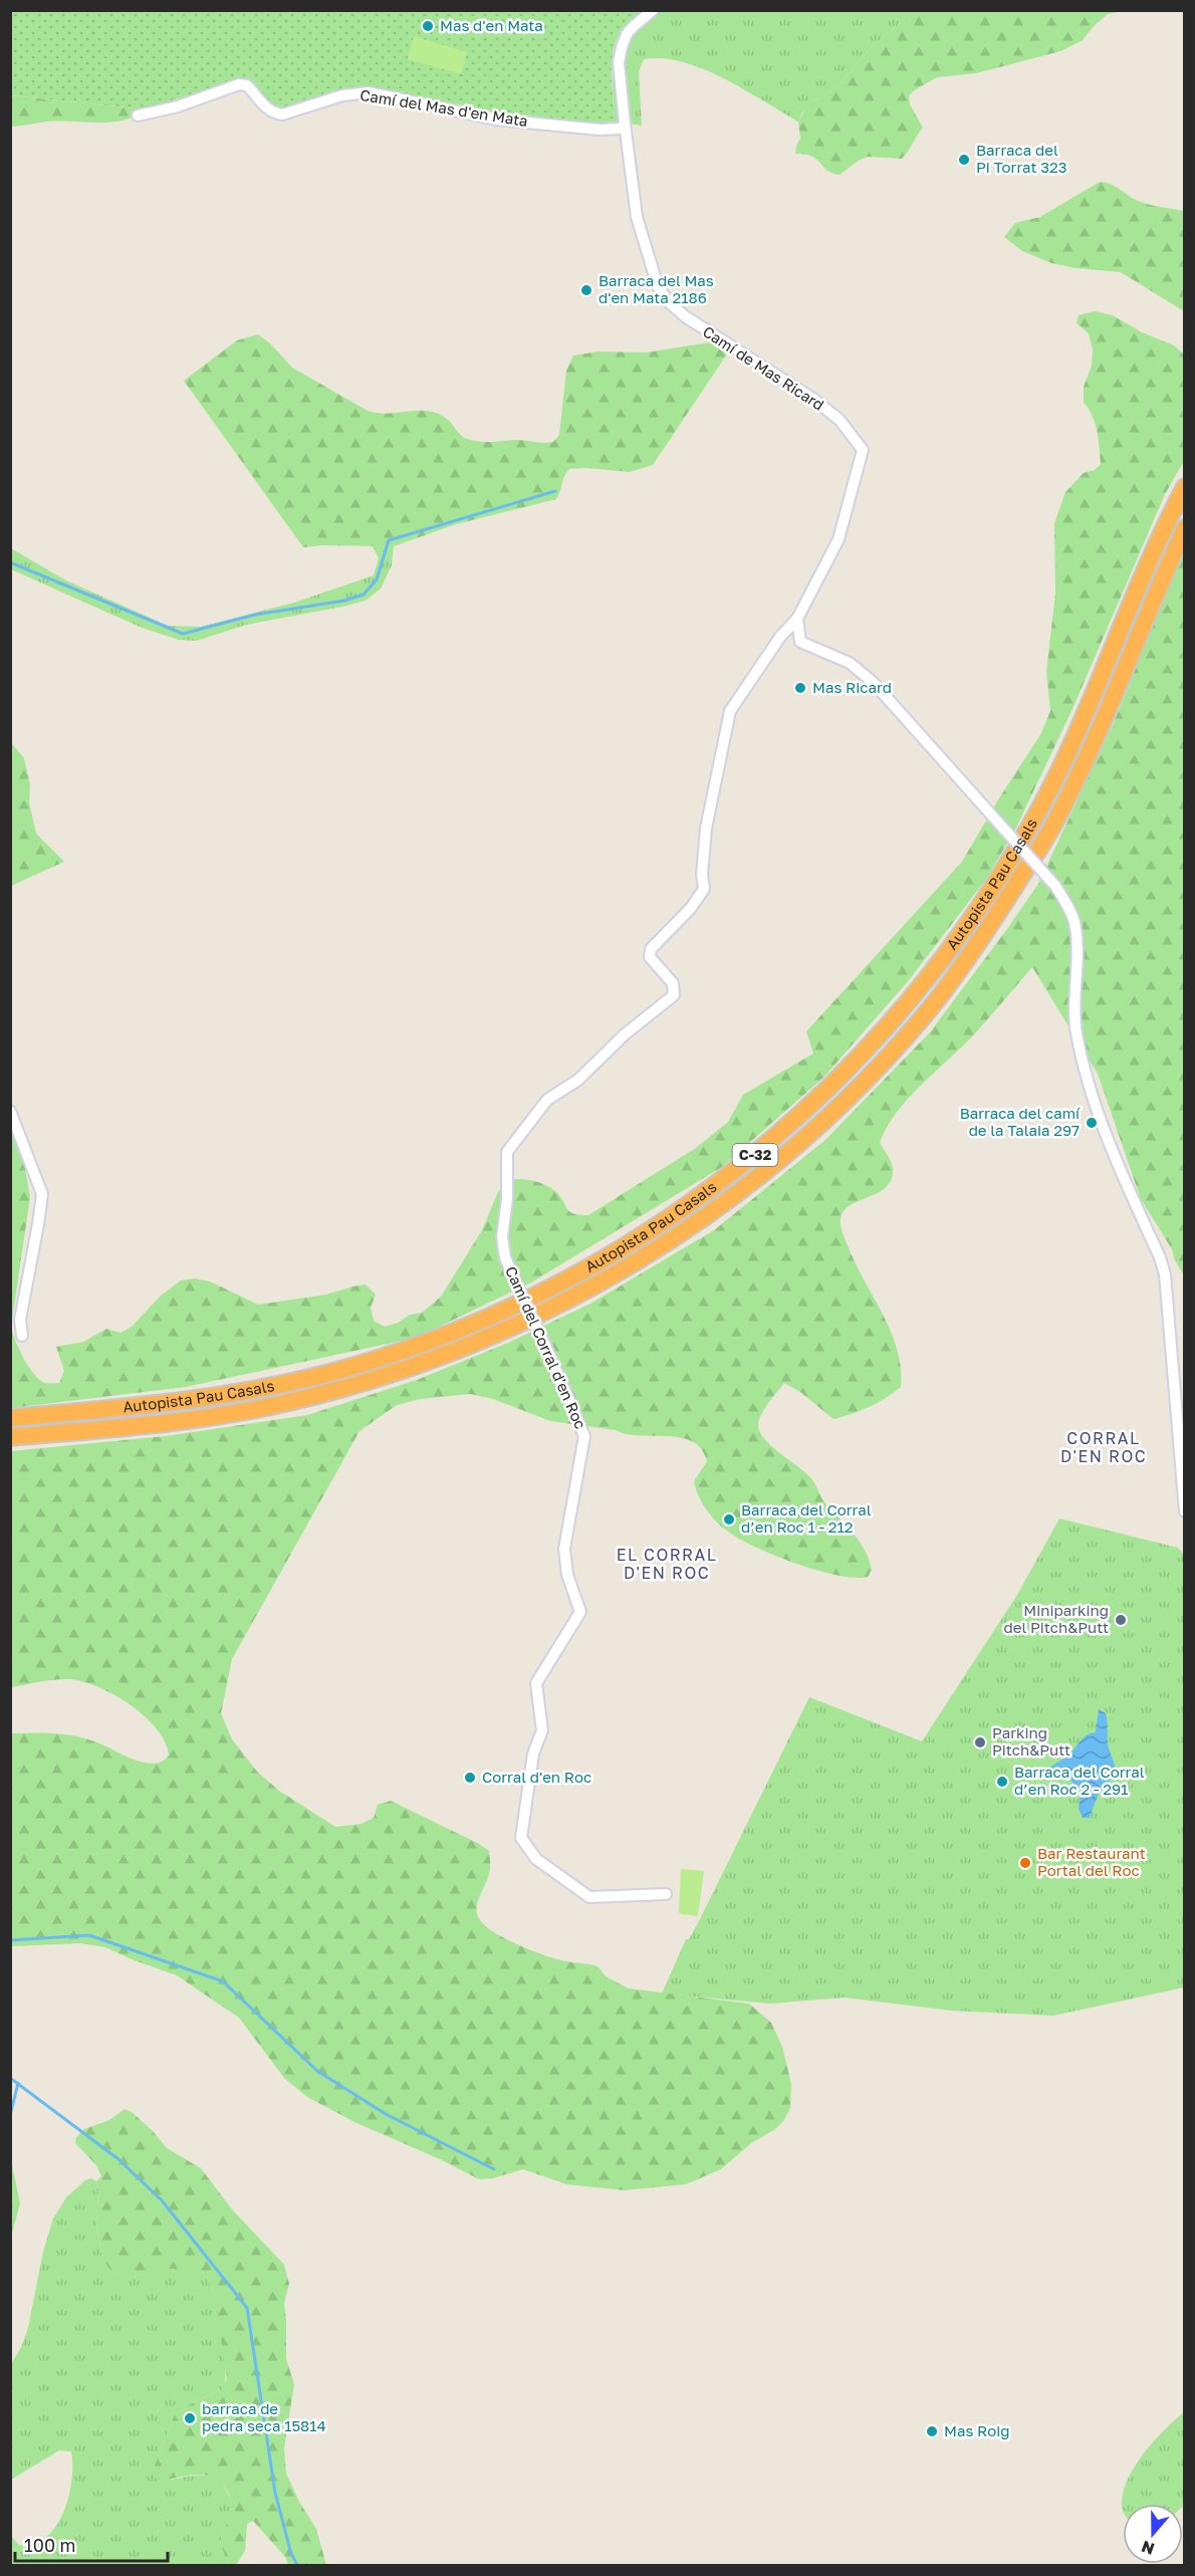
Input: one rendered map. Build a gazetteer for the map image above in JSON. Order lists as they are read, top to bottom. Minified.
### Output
{"streets":{"highway":["Autopista Pau Casals","C-32"],"street":["Camí del Mas d'en Mata","Camí de Mas Ricard","Camí del Corral d'en Roc"]},"crossings":[["Camí del Mas d'en Mata","Camí de Mas Ricard"],["Camí de Mas Ricard","Camí del Corral d'en Roc"]],"districts":["CORRAL D'EN ROC","EL CORRAL D'EN ROC"],"places":["Mas d'en Mata","Barraca del Pi Torrat 323","Barraca del Mas d'en Mata 2186","Mas Ricard","Barraca del camí de la Talaia 297","Barraca del Corral d’en Roc 1 - 212","Miniparking del Pitch&Putt","Parking Pitch&Putt","Corral d'en Roc","Barraca del Corral d’en Roc 2 - 291","Bar Restaurant Portal del Roc","barraca de pedra seca 15814","Mas Roig"],"scale_bar":"100 m","north":"bottom"}
